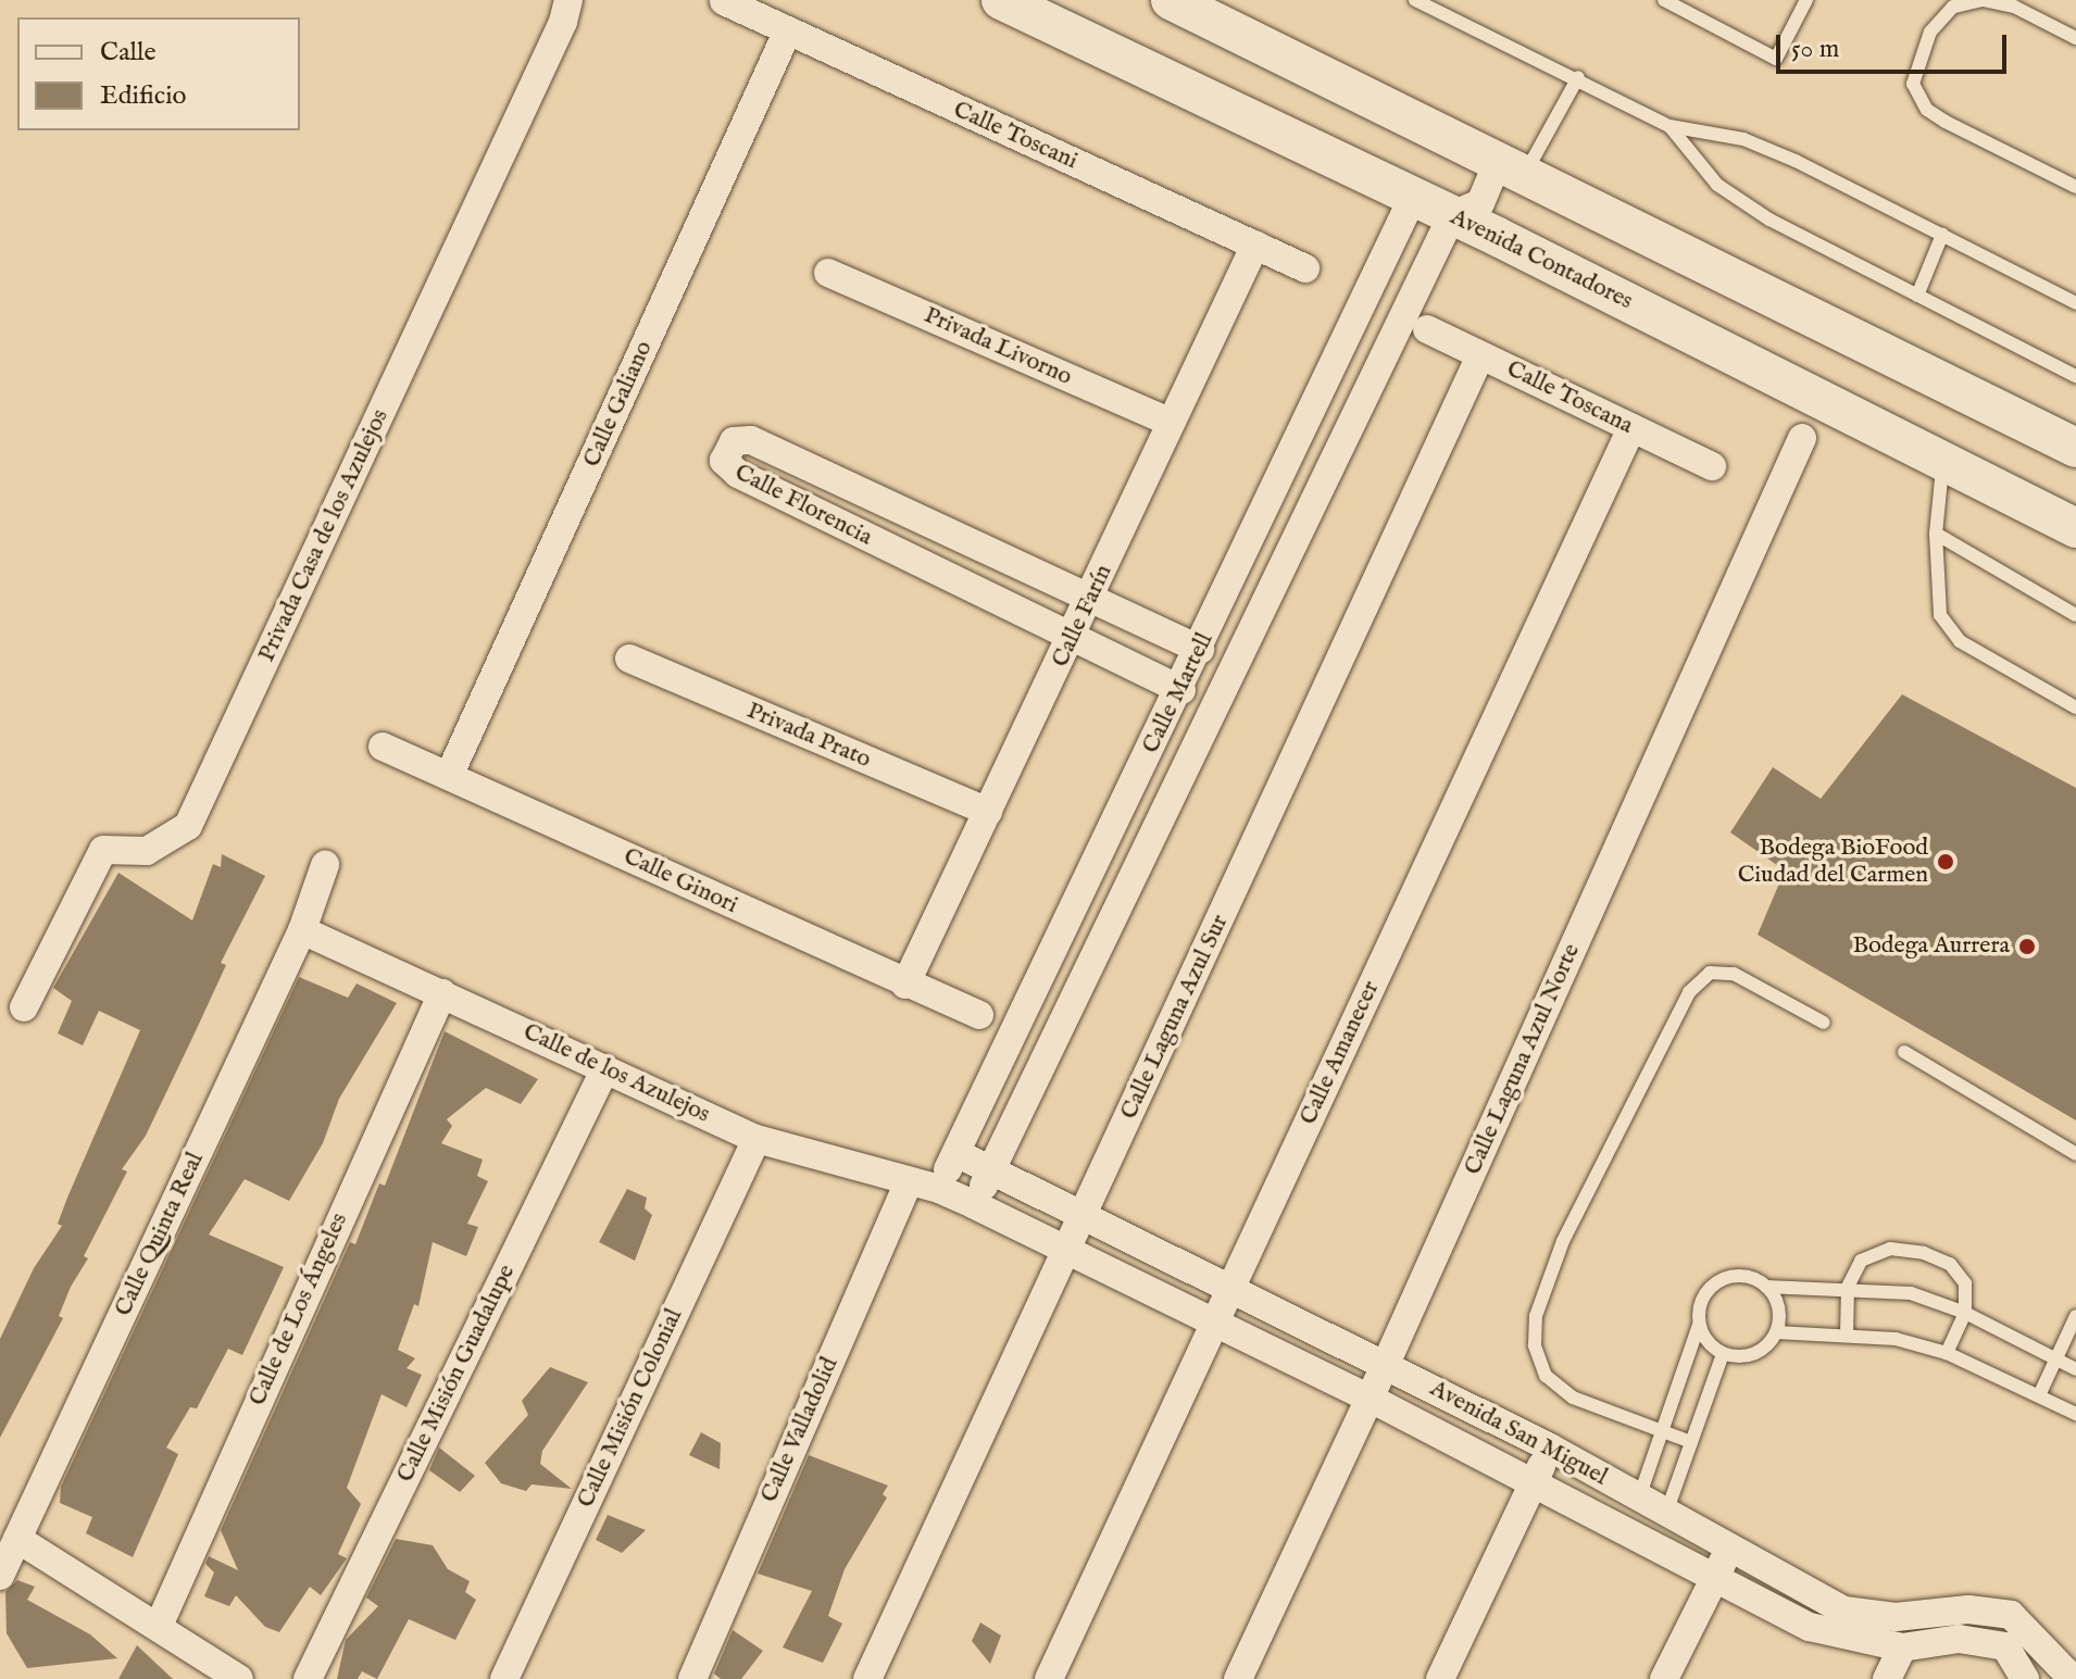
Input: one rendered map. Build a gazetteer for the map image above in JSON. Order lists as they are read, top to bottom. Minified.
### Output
{"streets":{"main road":["Avenida Contadores"],"street":["Calle Toscani","Privada Livorno","Calle Toscana","Calle Galiano","Calle Florencia","Privada Casa de los Azulejos","Calle Farín","Calle Martell","Privada Prato","Calle Ginori","Calle Laguna Azul Sur","Calle Amanecer","Calle Laguna Azul Norte","Calle de los Azulejos","Calle Quinta Real","Calle de Los Ángeles","Calle Misión Guadalupe","Calle Misión Colonial","Calle Valladolid","Avenida San Miguel"]},"crossings":[["Calle Toscani","Calle Galiano"],["Calle Toscani","Calle Farín"],["Avenida Contadores","Calle Martell"],["Privada Livorno","Calle Farín"],["Calle Toscana","Calle Laguna Azul Sur"],["Calle Toscana","Calle Amanecer"],["Calle Galiano","Calle Ginori"],["Calle Florencia","Calle Farín"],["Calle Florencia","Calle Martell"],["Calle Farín","Privada Prato"],["Calle Farín","Calle Ginori"],["Calle Martell","Calle de los Azulejos"],["Calle Martell","Avenida San Miguel"],["Calle Laguna Azul Sur","Avenida San Miguel"],["Calle Amanecer","Avenida San Miguel"],["Calle Laguna Azul Norte","Avenida San Miguel"],["Calle de los Azulejos","Calle Quinta Real"],["Calle de los Azulejos","Calle de Los Ángeles"],["Calle de los Azulejos","Calle Misión Guadalupe"],["Calle de los Azulejos","Calle Misión Colonial"],["Calle de los Azulejos","Calle Valladolid"],["Calle de los Azulejos","Avenida San Miguel"]],"places":["Bodega BioFood Ciudad del Carmen","Bodega Aurrera"],"legend":["Calle","Edificio"],"scale_bar":"50 m"}
